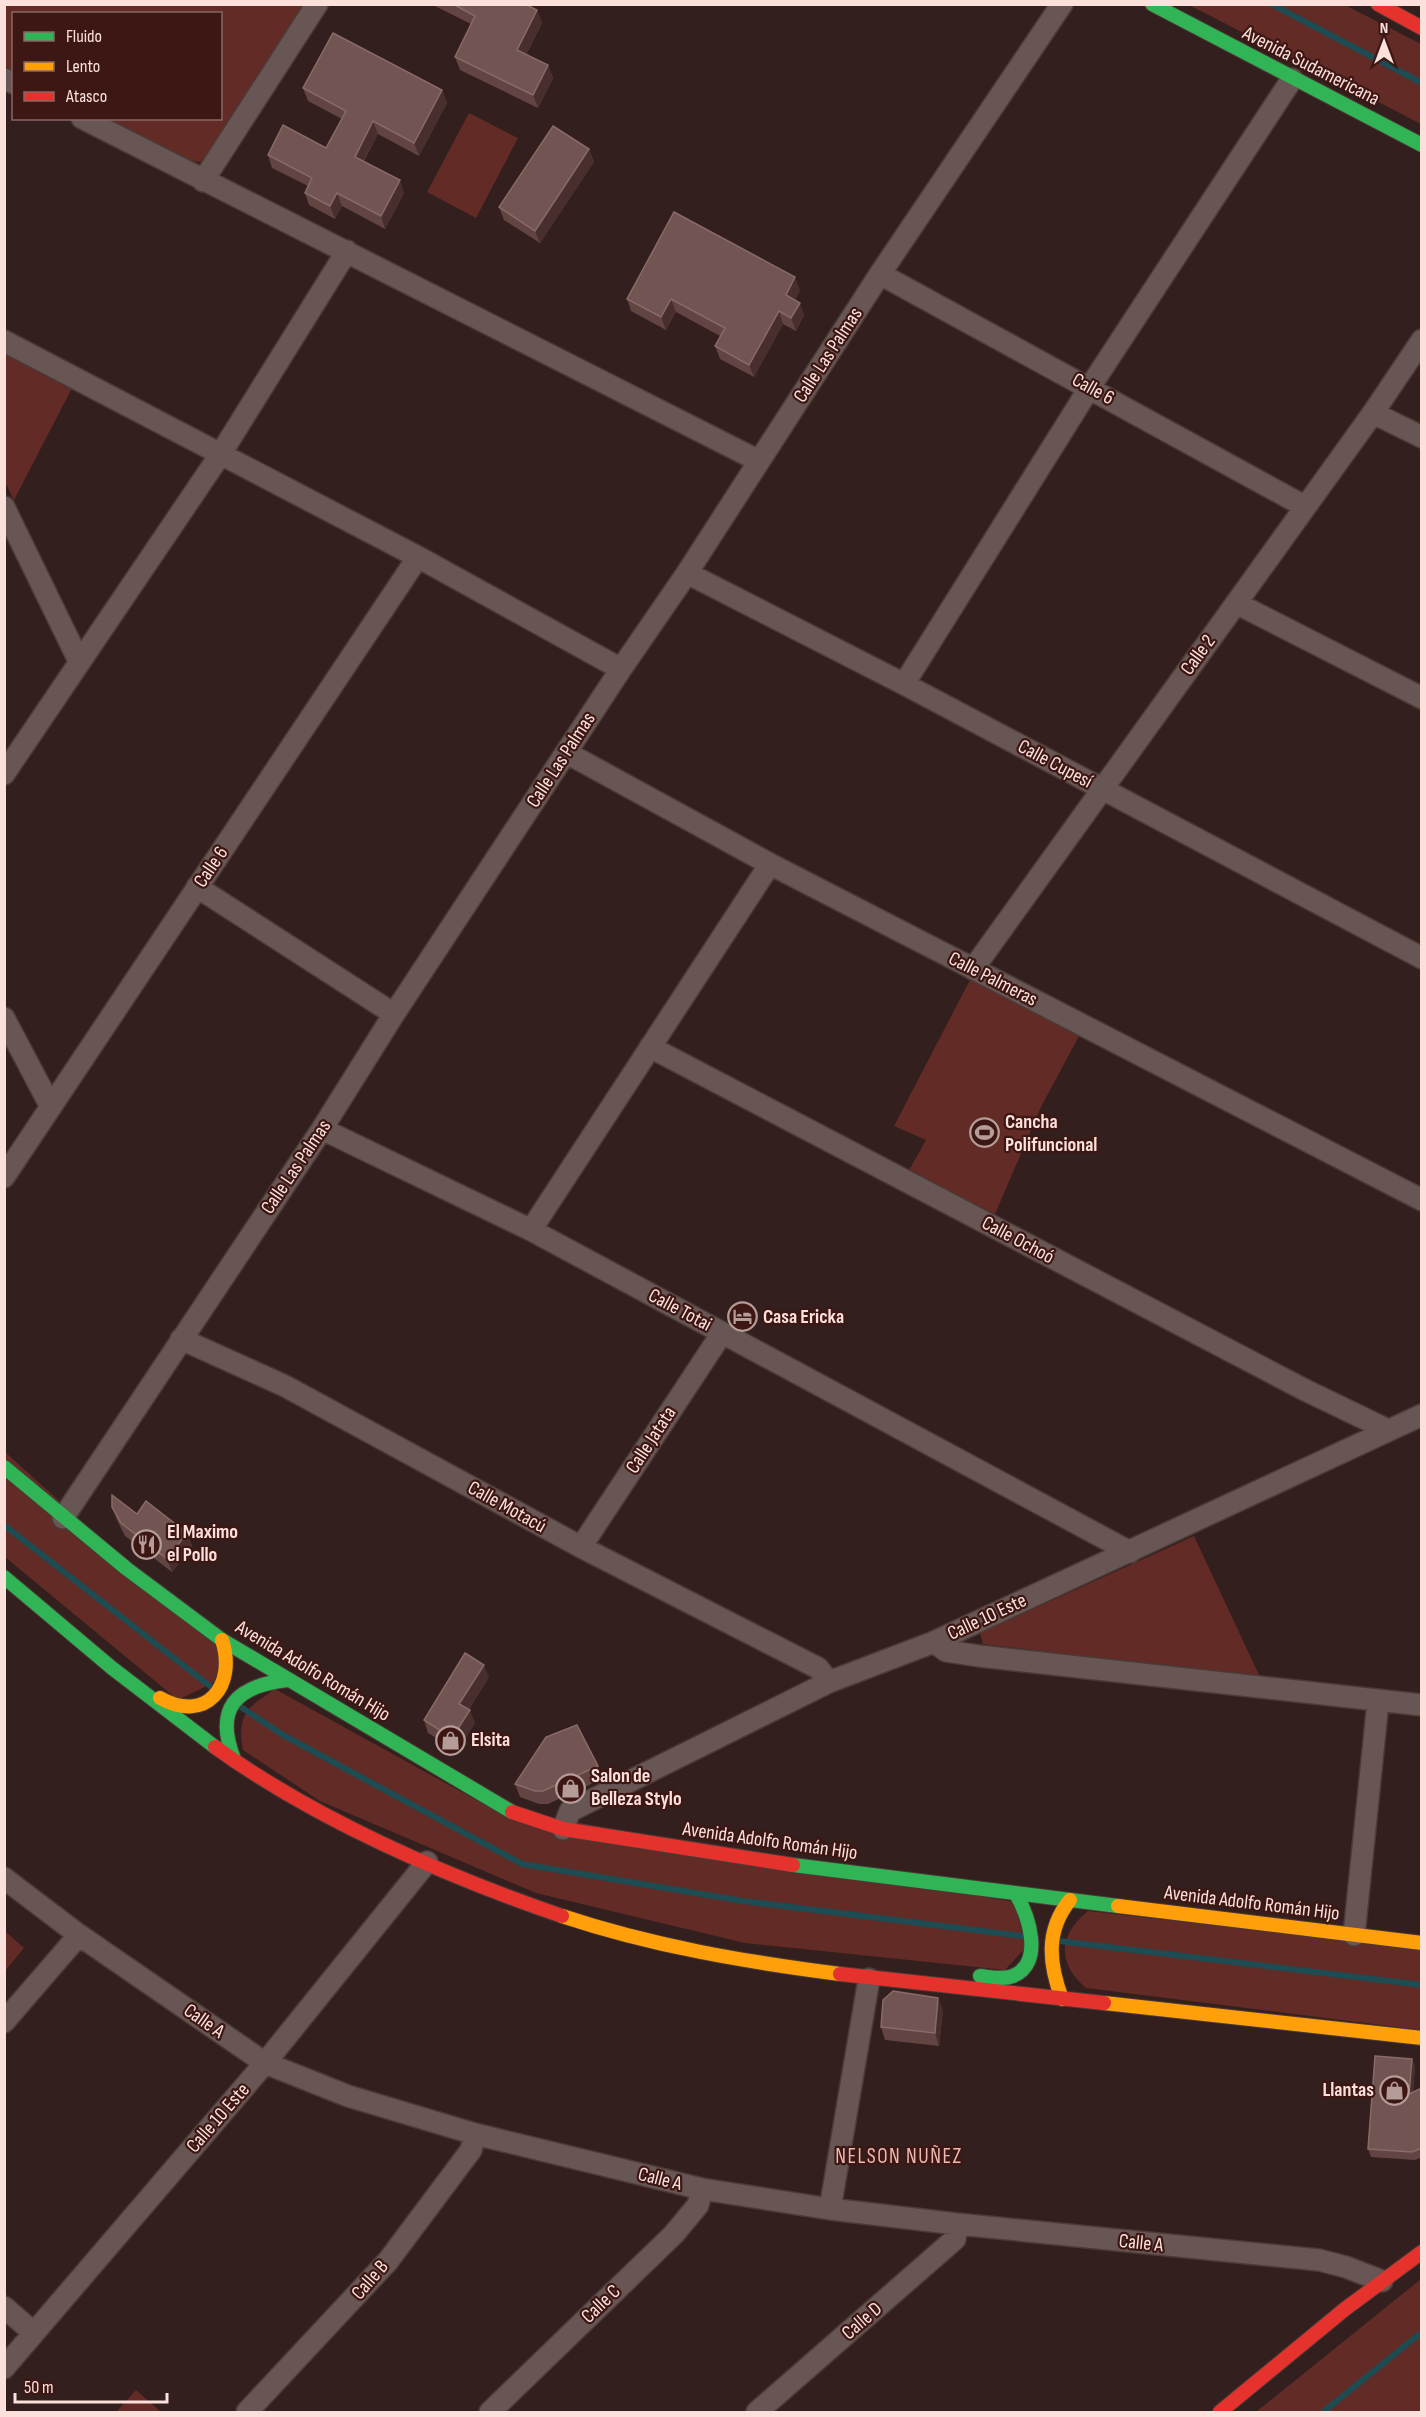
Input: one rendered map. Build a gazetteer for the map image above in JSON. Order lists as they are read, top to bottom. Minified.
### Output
{"streets":{"main road":["Avenida Sudamericana","Avenida Adolfo Román Hijo"],"street":["Calle Las Palmas","Calle 6","Calle 2","Calle Cupesí","Calle Palmeras","Calle Ochoó","Calle Totai","Calle Jatata","Calle Motacú","Calle 10 Este","Calle A","Calle B","Calle C","Calle D"]},"crossings":[["Calle Las Palmas","Calle 6"],["Calle Las Palmas","Calle Cupesí"],["Calle Las Palmas","Calle Palmeras"],["Calle Las Palmas","Calle Totai"],["Calle Las Palmas","Calle Motacú"],["Calle Las Palmas","Avenida Adolfo Román Hijo"],["Calle 6","Calle 2"],["Calle 2","Calle Cupesí"],["Calle 2","Calle Palmeras"],["Calle Ochoó","Calle 10 Este"],["Calle Totai","Calle Jatata"],["Calle Totai","Calle 10 Este"],["Calle Jatata","Calle Motacú"],["Calle Motacú","Calle 10 Este"],["Calle 10 Este","Avenida Adolfo Román Hijo"],["Calle 10 Este","Calle A"],["Calle A","Calle B"],["Calle A","Calle C"],["Calle A","Calle D"]],"districts":["NELSON NUÑEZ"],"places":{"sports":["Cancha Polifuncional"],"hotel":["Casa Ericka"],"restaurant":["El Maximo el Pollo"],"shop":["Elsita","Salon de Belleza Stylo","Llantas"]},"legend":["Fluido","Lento","Atasco"],"scale_bar":"50 m","north":"top"}
